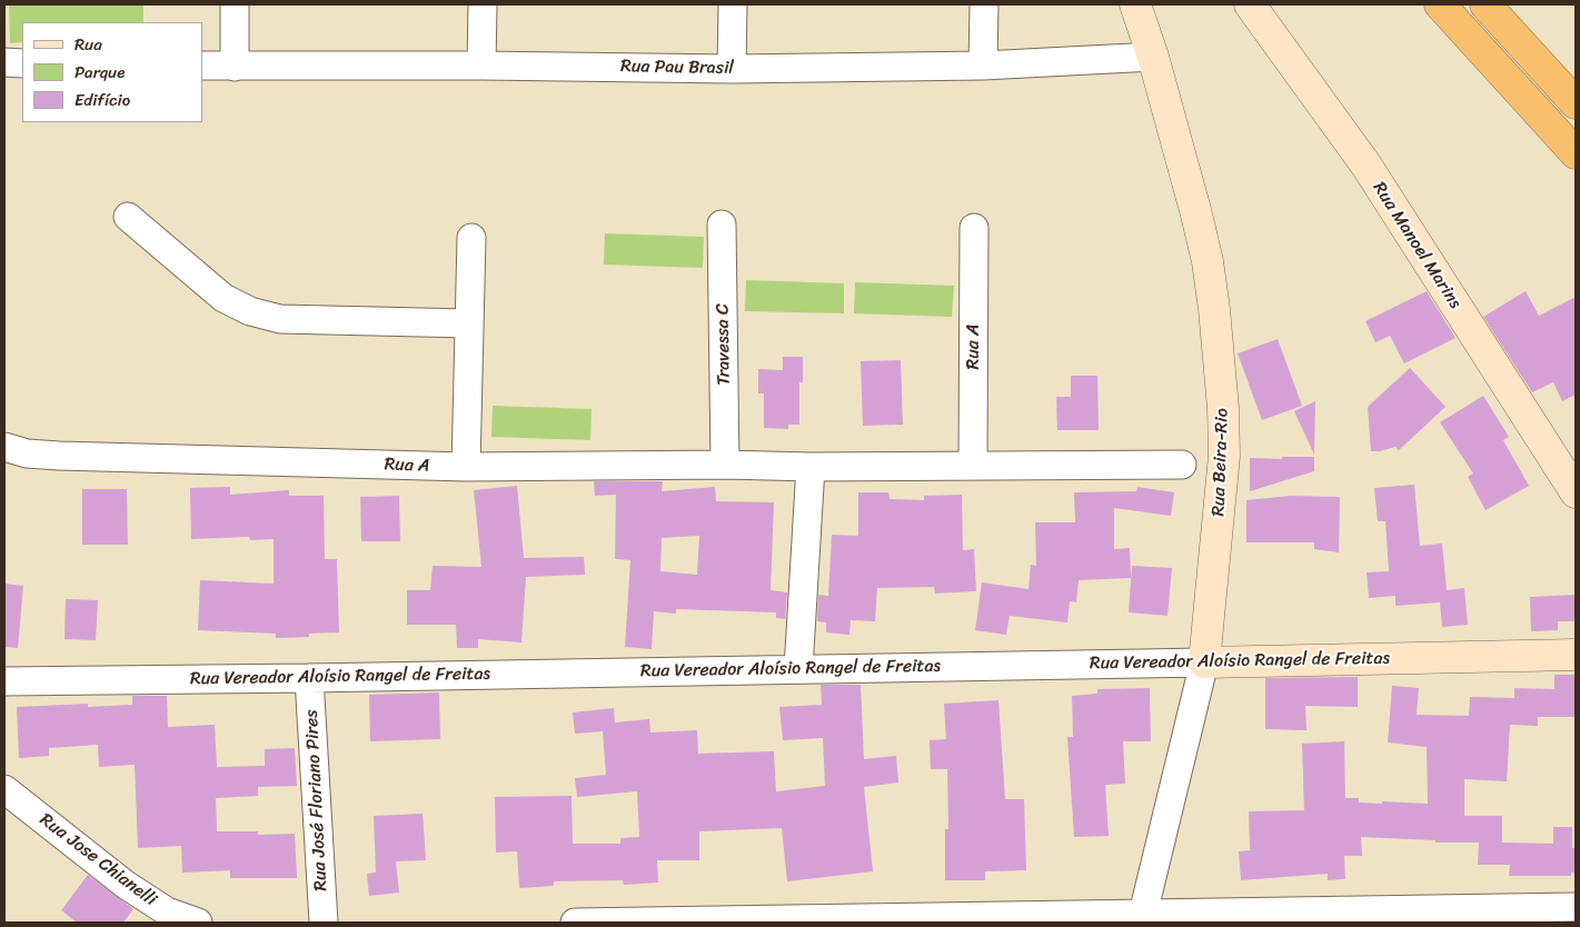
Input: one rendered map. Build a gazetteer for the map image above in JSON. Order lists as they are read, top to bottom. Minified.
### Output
{"streets":{"main road":["Rua Manoel Marins","Rua Beira-Rio","Rua Vereador Aloísio Rangel de Freitas"],"street":["Rua Pau Brasil","Travessa C","Rua A","Rua José Floriano Pires","Rua Jose Chianelli"]},"crossings":[["Rua Pau Brasil","Rua Beira-Rio"],["Travessa C","Rua A"],["Rua Beira-Rio","Rua Vereador Aloísio Rangel de Freitas"],["Rua Vereador Aloísio Rangel de Freitas","Rua José Floriano Pires"]],"legend":["Rua","Parque","Edifício"]}
